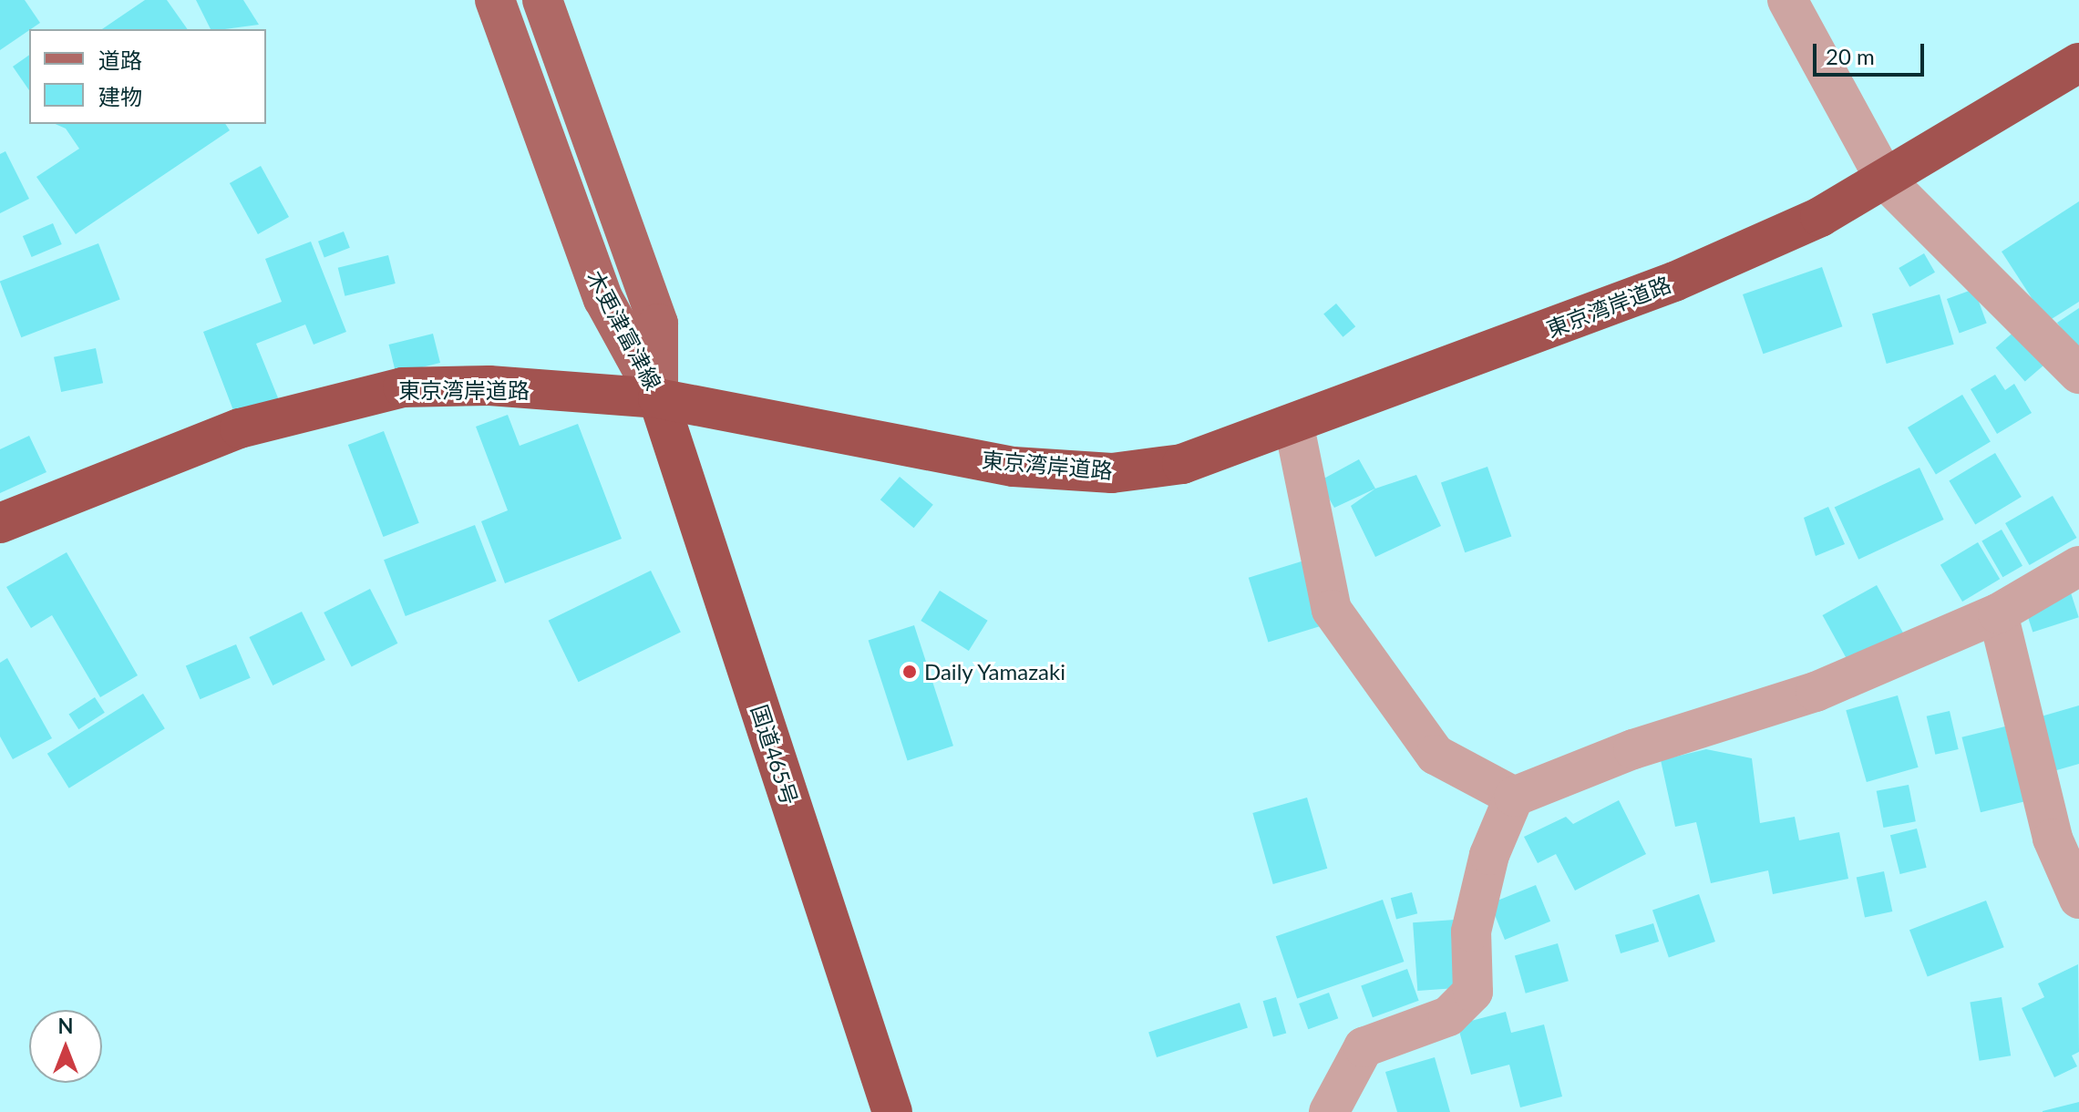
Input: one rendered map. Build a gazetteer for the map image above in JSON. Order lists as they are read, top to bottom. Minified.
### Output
{"streets":{"highway":["東京湾岸道路","国道465号"],"main road":["木更津富津線"]},"crossings":[["東京湾岸道路","木更津富津線"],["東京湾岸道路","国道465号"],["木更津富津線","国道465号"]],"places":["Daily Yamazaki"],"legend":["道路","建物"],"scale_bar":"20 m","north":"top"}
